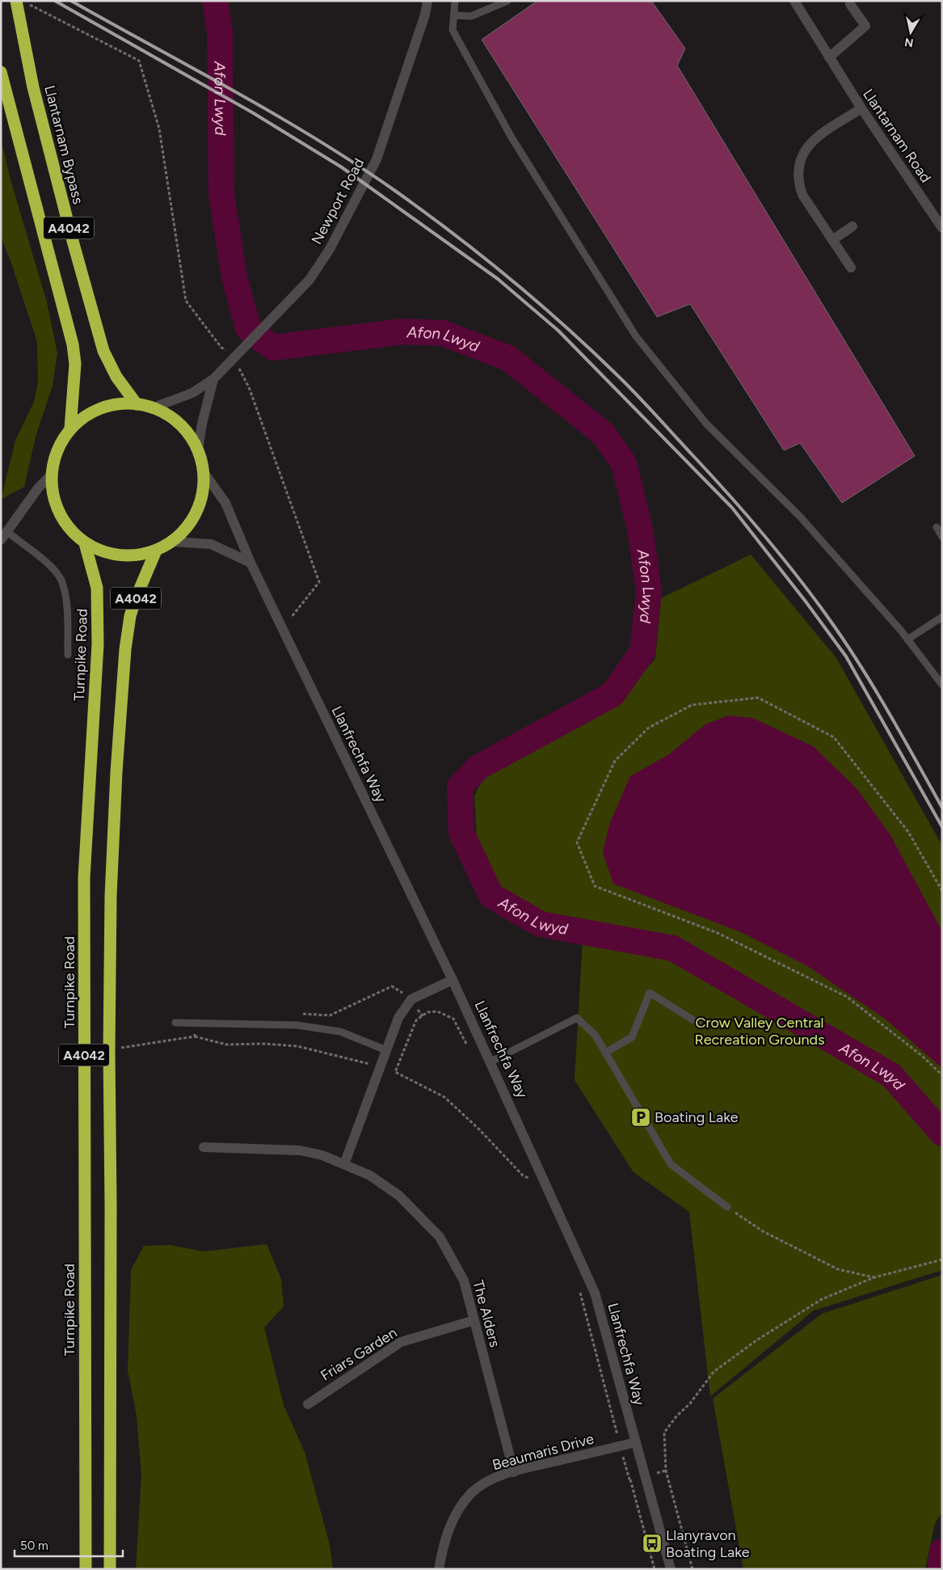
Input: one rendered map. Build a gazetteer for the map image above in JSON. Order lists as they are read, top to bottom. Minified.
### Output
{"streets":{"highway":["Llantarnam Bypass","A4042","Turnpike Road"],"street":["Llantarnam Road","Newport Road","Llanfrechfa Way","The Alders","Friars Garden","Beaumaris Drive"]},"crossings":[["Llanfrechfa Way","Beaumaris Drive"],["The Alders","Friars Garden"],["The Alders","Beaumaris Drive"]],"water":["Afon Lwyd"],"parks":["Crow Valley Central Recreation Grounds"],"places":{"parking":["Boating Lake"],"bus stop":["Llanyravon Boating Lake"]},"scale_bar":"50 m","north":"bottom"}
